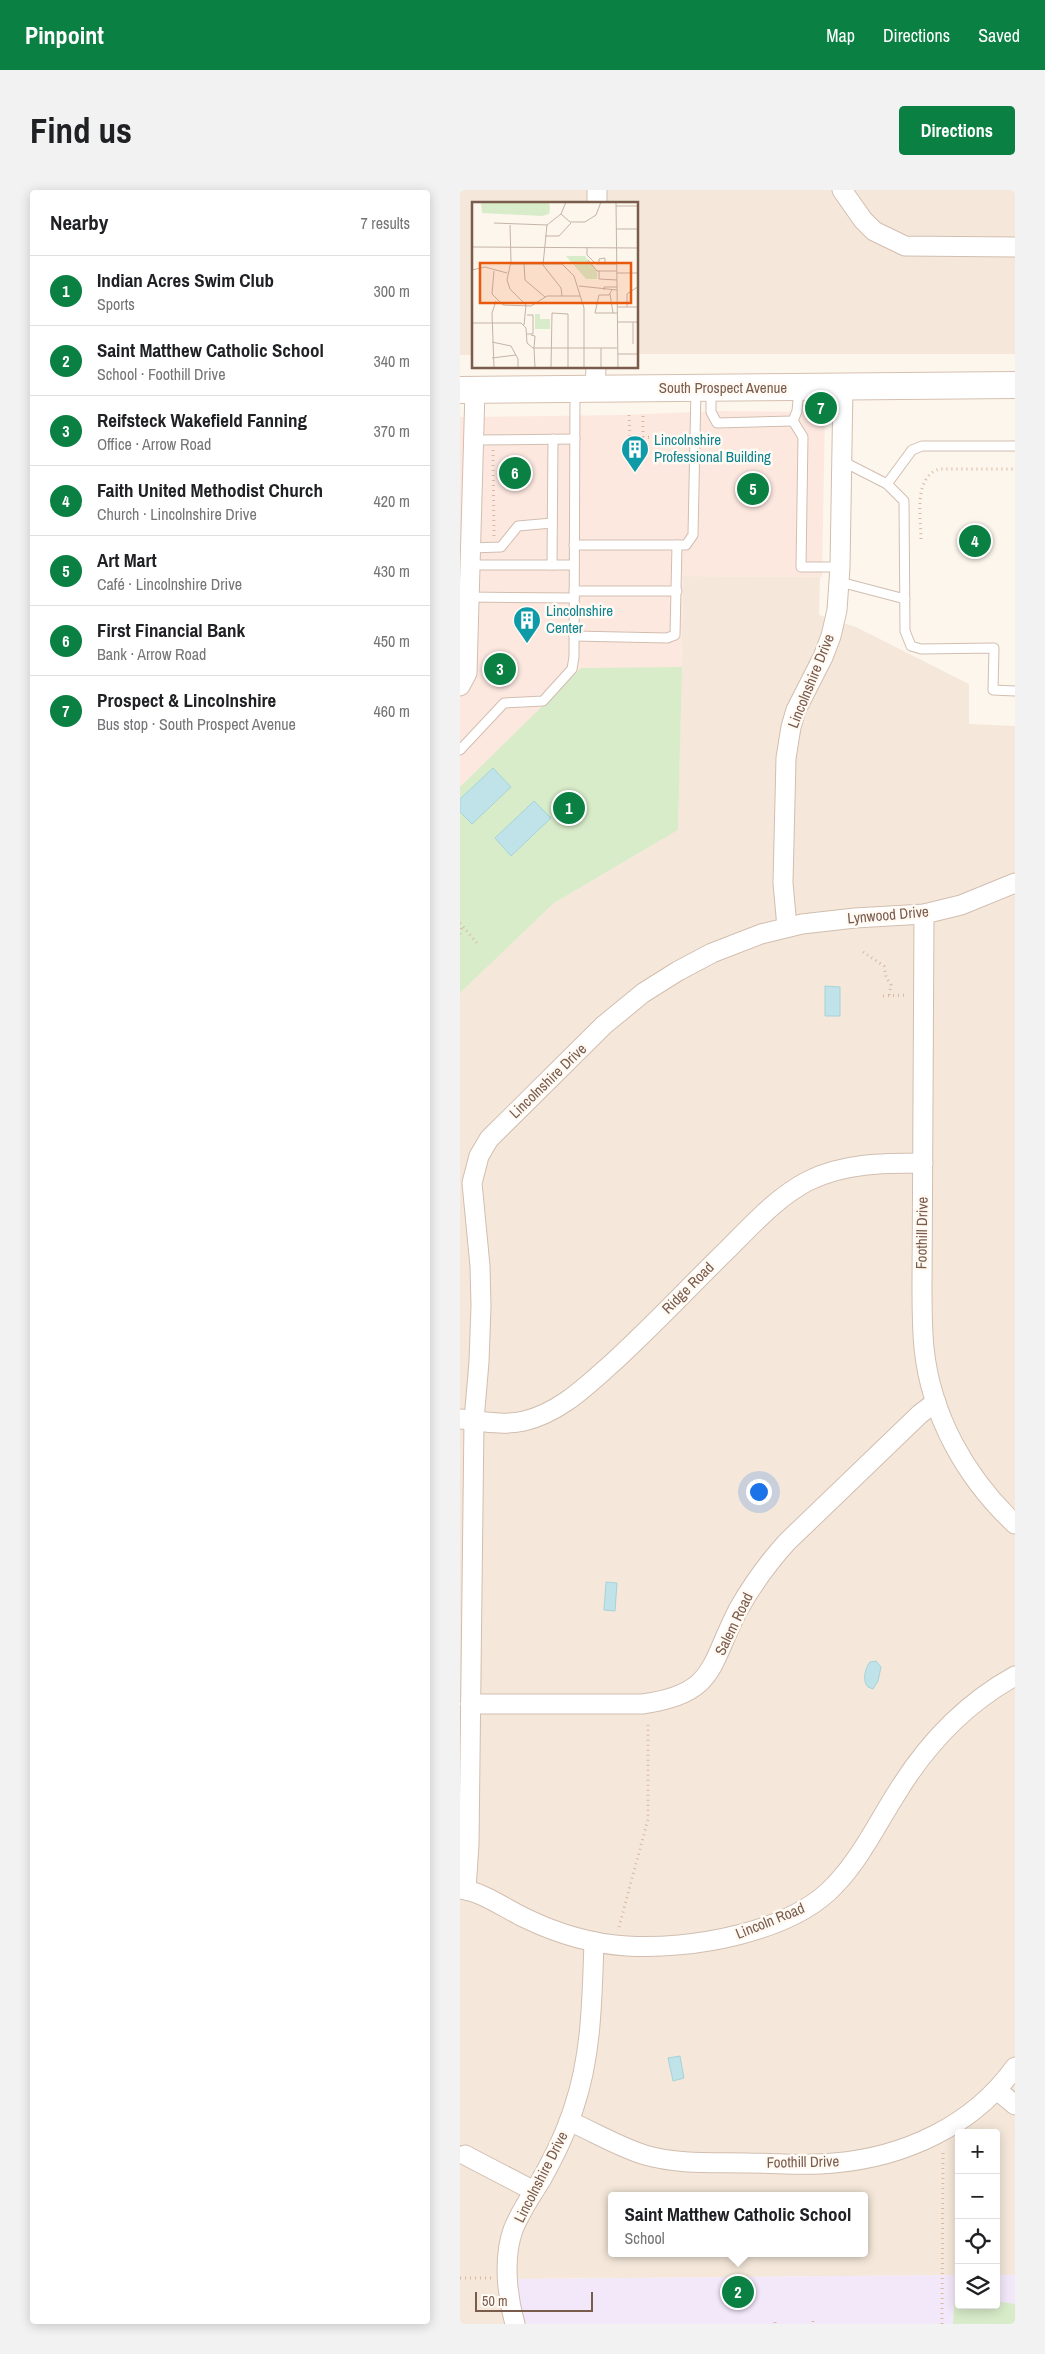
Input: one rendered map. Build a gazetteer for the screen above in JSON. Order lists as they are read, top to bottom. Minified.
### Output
{"streets":{"main road":["South Prospect Avenue"],"street":["Lincolnshire Drive","Lynwood Drive","Foothill Drive","Ridge Road","Salem Road","Lincoln Road"]},"crossings":[["South Prospect Avenue","Lincolnshire Drive"],["Lincolnshire Drive","Lynwood Drive"],["Lincolnshire Drive","Foothill Drive"],["Lincolnshire Drive","Ridge Road"],["Lincolnshire Drive","Salem Road"],["Lincolnshire Drive","Lincoln Road"],["Lynwood Drive","Foothill Drive"],["Foothill Drive","Ridge Road"],["Foothill Drive","Salem Road"]],"places":{"building":["Lincolnshire Professional Building","Lincolnshire Center"]},"scale_bar":"50 m","page":{"header":"Pinpoint","nav":["Map","Directions","Saved"],"buttons":"Directions","title":"Find us","heading":["Nearby","7 results"],"list":[{"mark":"1","name":"Indian Acres Swim Club","note":"Sports","value":"300 m"},{"mark":"2","name":"Saint Matthew Catholic School","note":"School · Foothill Drive","value":"340 m"},{"mark":"3","name":"Reifsteck Wakefield Fanning","note":"Office · Arrow Road","value":"370 m"},{"mark":"4","name":"Faith United Methodist Church","note":"Church · Lincolnshire Drive","value":"420 m"},{"mark":"5","name":"Art Mart","note":"Café · Lincolnshire Drive","value":"430 m"},{"mark":"6","name":"First Financial Bank","note":"Bank · Arrow Road","value":"450 m"},{"mark":"7","name":"Prospect & Lincolnshire","note":"Bus stop · South Prospect Avenue","value":"460 m"}],"pins":["7","6","5","4","3","1","2"],"map_buttons":["+","−"],"popup":["Saint Matthew Catholic School","School"],"scale":"50 m"}}
